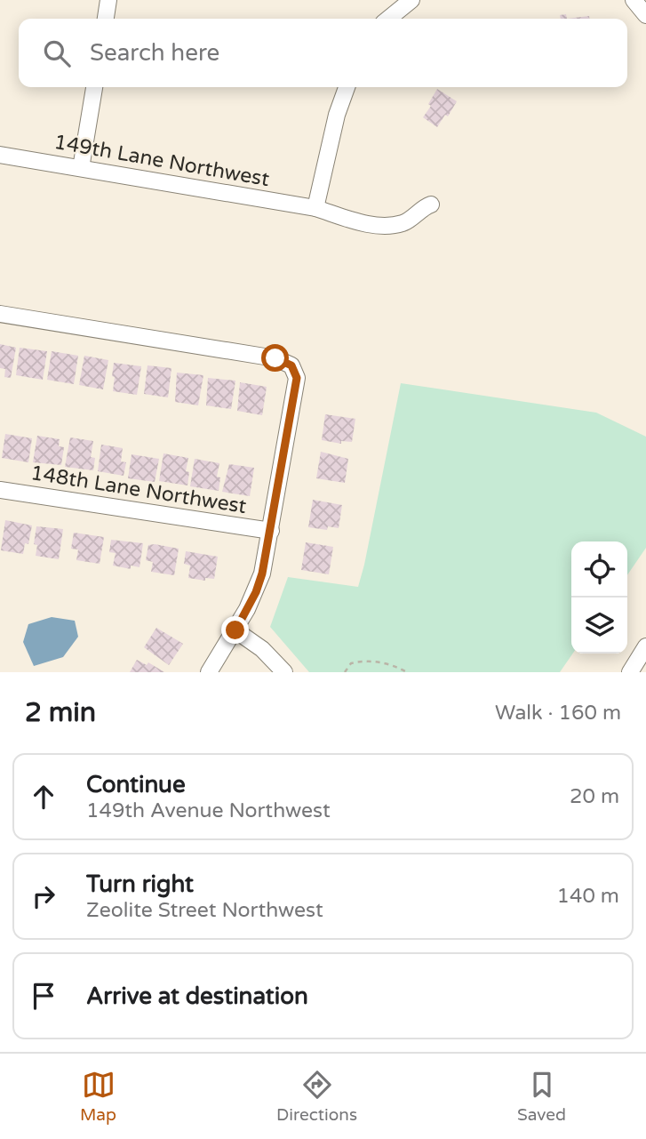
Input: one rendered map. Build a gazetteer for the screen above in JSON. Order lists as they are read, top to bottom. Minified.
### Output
{"streets":{"street":["149th Lane Northwest","148th Lane Northwest"]},"page":{"search":"Search here","heading":["2 min","Walk · 160 m"],"list":[["Continue","149th Avenue Northwest","20 m"],["Turn right","Zeolite Street Northwest","140 m"],"Arrive at destination"],"nav":["Map","Directions","Saved"]}}
